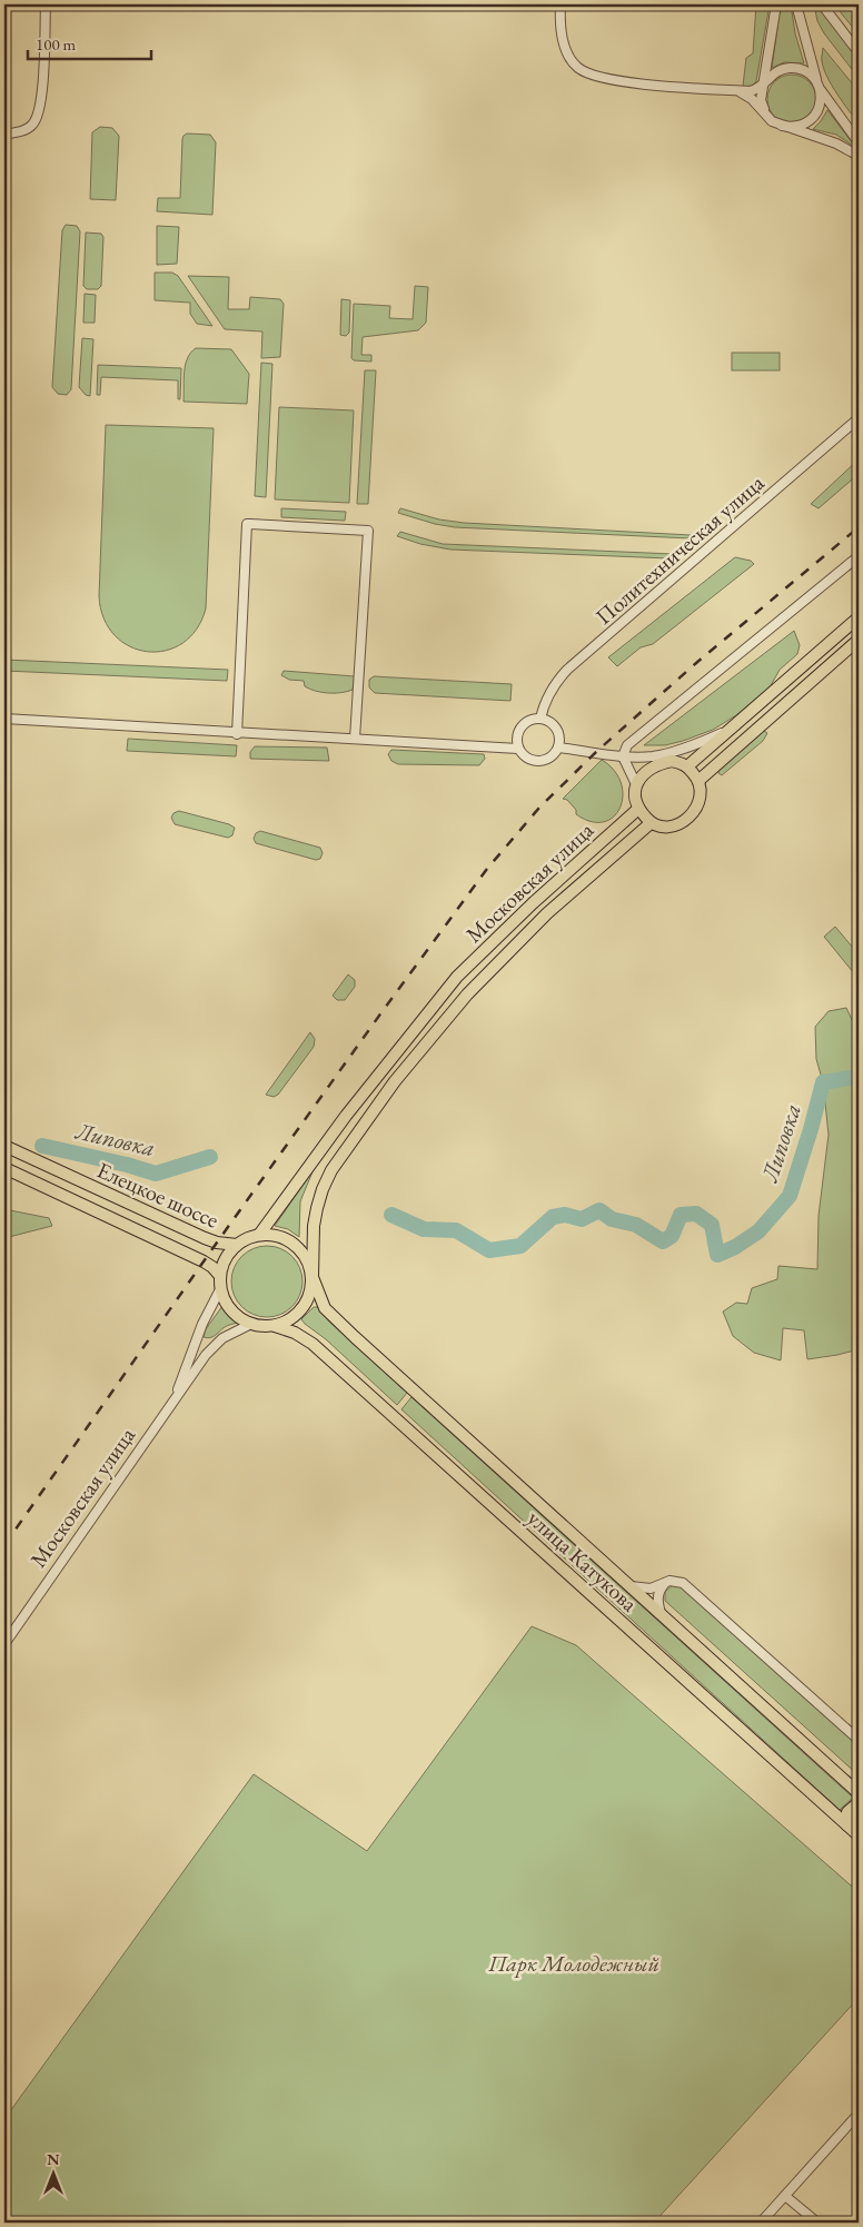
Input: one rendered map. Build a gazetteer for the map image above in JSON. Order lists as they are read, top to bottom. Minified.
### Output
{"streets":{"main road":["Московская улица","Елецкое шоссе","улица Катукова"],"street":["Политехническая улица"]},"crossings":[["Московская улица","Елецкое шоссе"],["Московская улица","улица Катукова"],["Елецкое шоссе","улица Катукова"]],"water":["Липовка"],"parks":["Парк Молодежный"],"scale_bar":"100 m","north":"top"}
